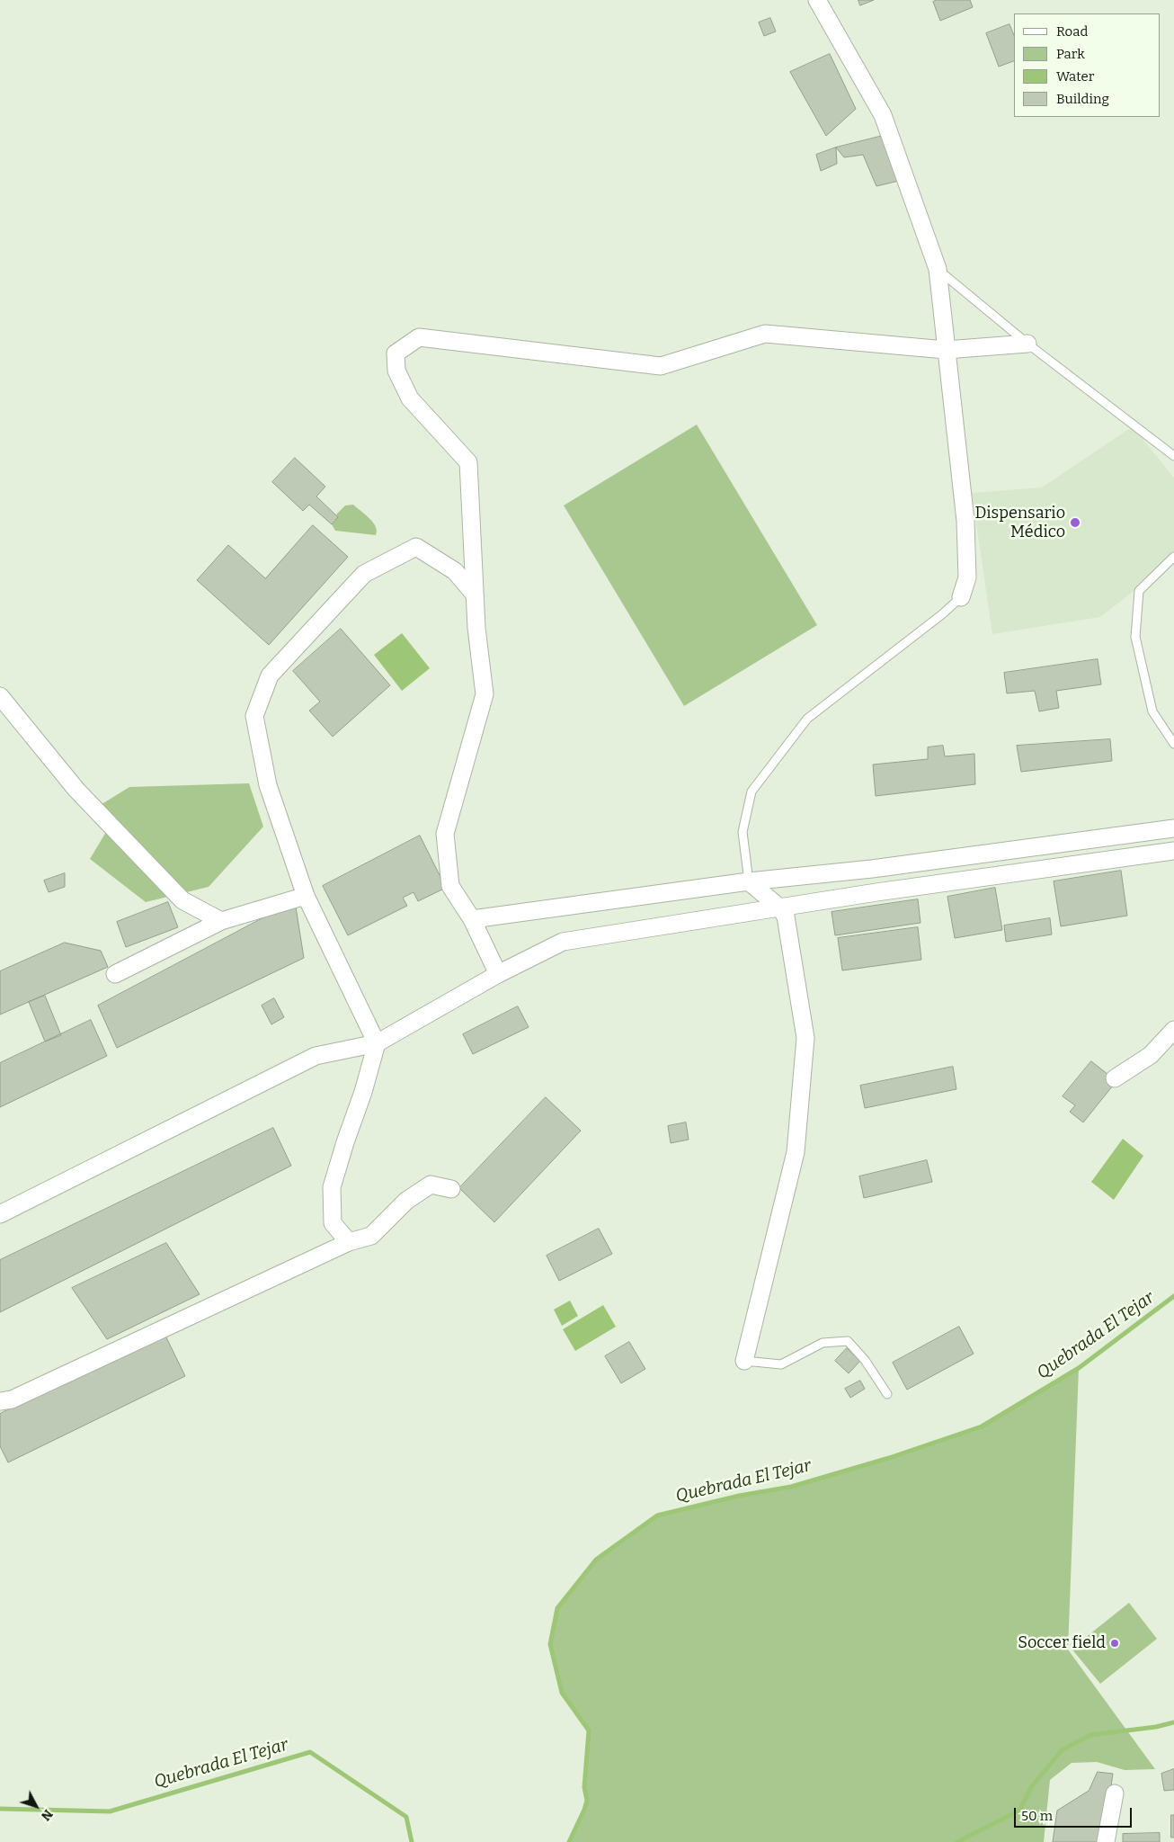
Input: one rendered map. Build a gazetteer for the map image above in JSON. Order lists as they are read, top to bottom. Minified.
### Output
{"water":["Quebrada El Tejar"],"places":["Dispensario Médico","Soccer field"],"legend":["Road","Park","Water","Building"],"scale_bar":"50 m","north":"bottom right"}
